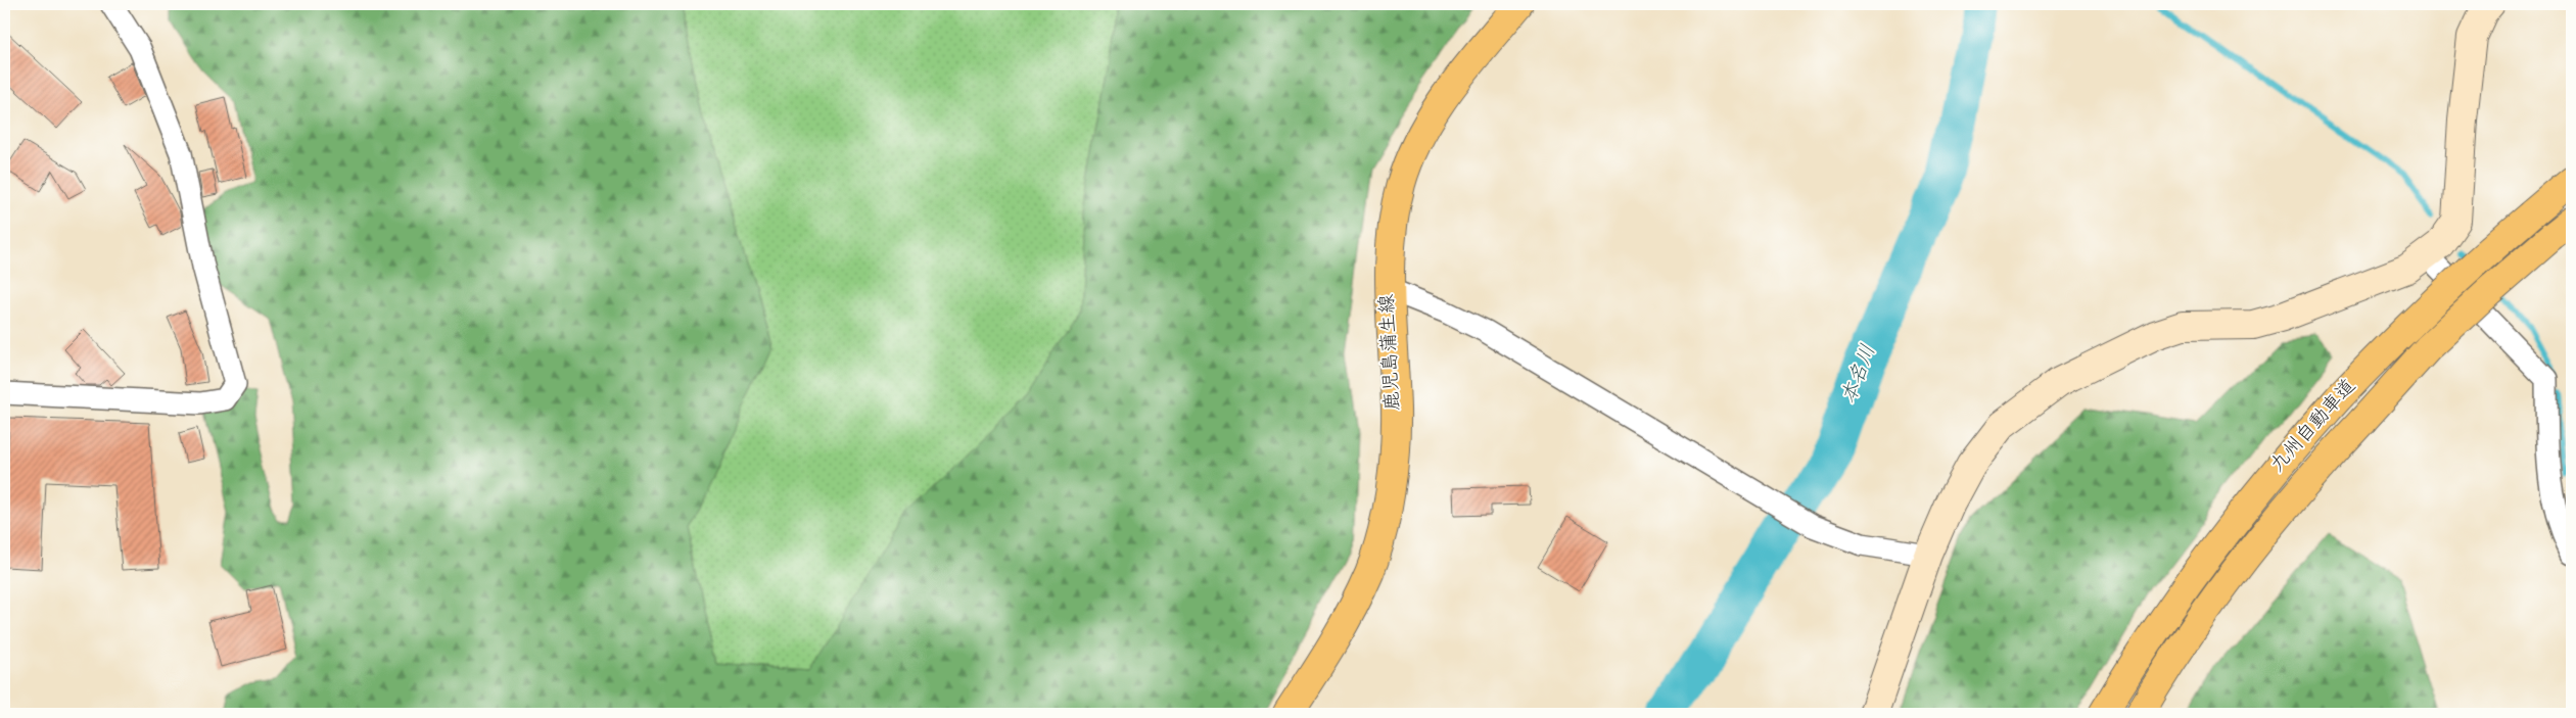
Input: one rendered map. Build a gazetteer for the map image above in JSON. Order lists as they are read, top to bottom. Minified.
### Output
{"streets":{"main road":["鹿児島蒲生線","九州自動車道"]},"water":["本名川"]}
